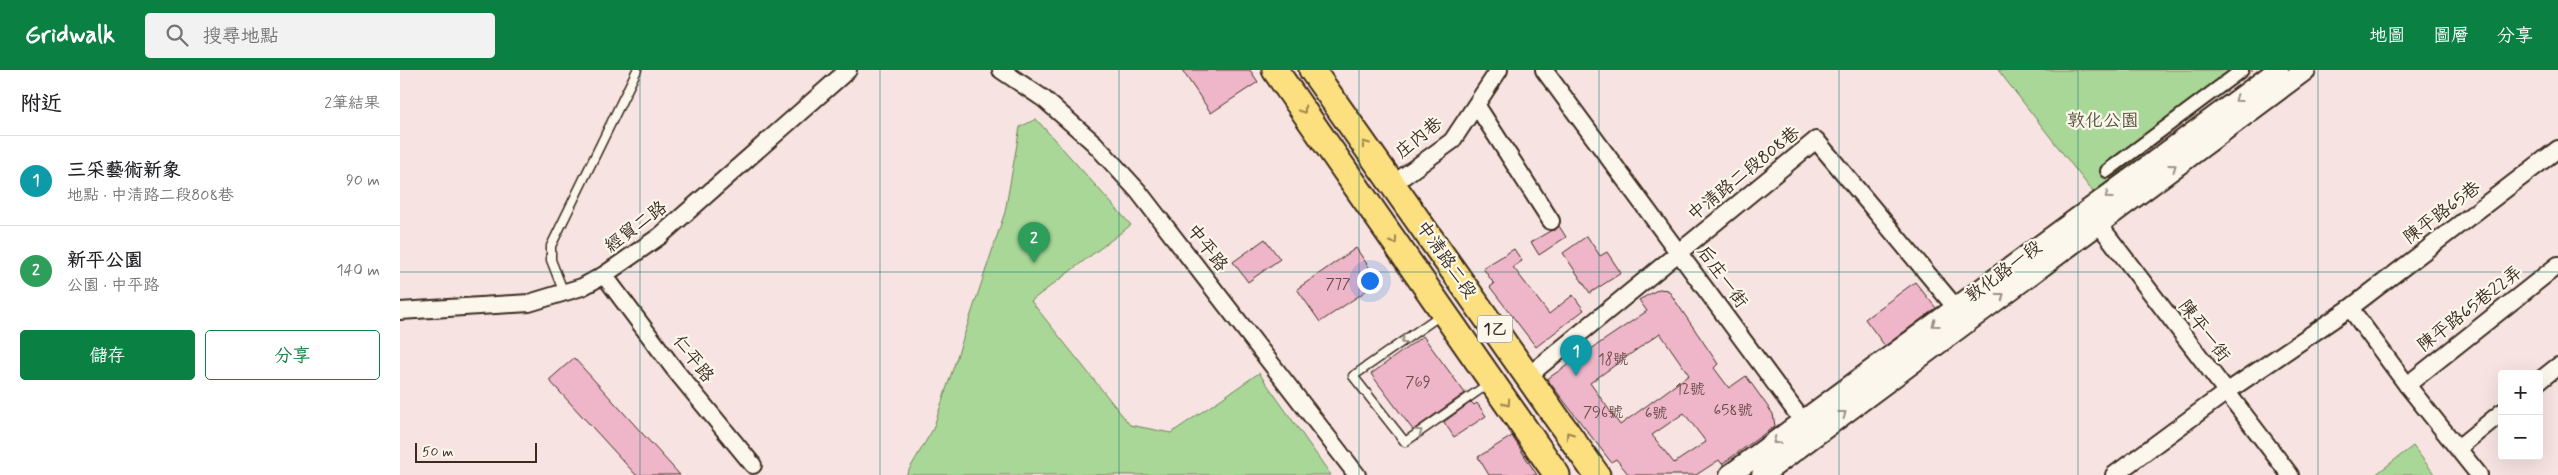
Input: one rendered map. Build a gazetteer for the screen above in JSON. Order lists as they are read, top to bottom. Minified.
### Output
{"streets":{"main road":["中清路二段","1乙"],"street":["庄內巷","中清路二段808巷","陳平路65巷","經貿二路","中平路","敦化路一段","后庄一街","陳平路65巷22弄","陳平一街","仁平路"]},"crossings":[["庄內巷","中清路二段"],["中清路二段808巷","中清路二段"],["中清路二段808巷","敦化路一段"],["中清路二段808巷","后庄一街"],["陳平路65巷","陳平一街"],["經貿二路","仁平路"],["敦化路一段","后庄一街"],["敦化路一段","陳平一街"]],"parks":["敦化公園"],"house_numbers":["777","18號","769","12號","658號","796號","6號"],"scale_bar":"50 m","page":{"header":"Gridwalk","search":"搜尋地點","nav":["地圖","圖層","分享"],"heading":["附近","2筆結果"],"list":[{"mark":"1","name":"三采藝術新象","note":"地點 · 中清路二段808巷","value":"90 m"},{"mark":"2","name":"新平公園","note":"公園 · 中平路","value":"140 m"}],"pins":["2","1"],"buttons":["儲存","分享"],"map_buttons":["+","−"],"scale":"50 m"}}
